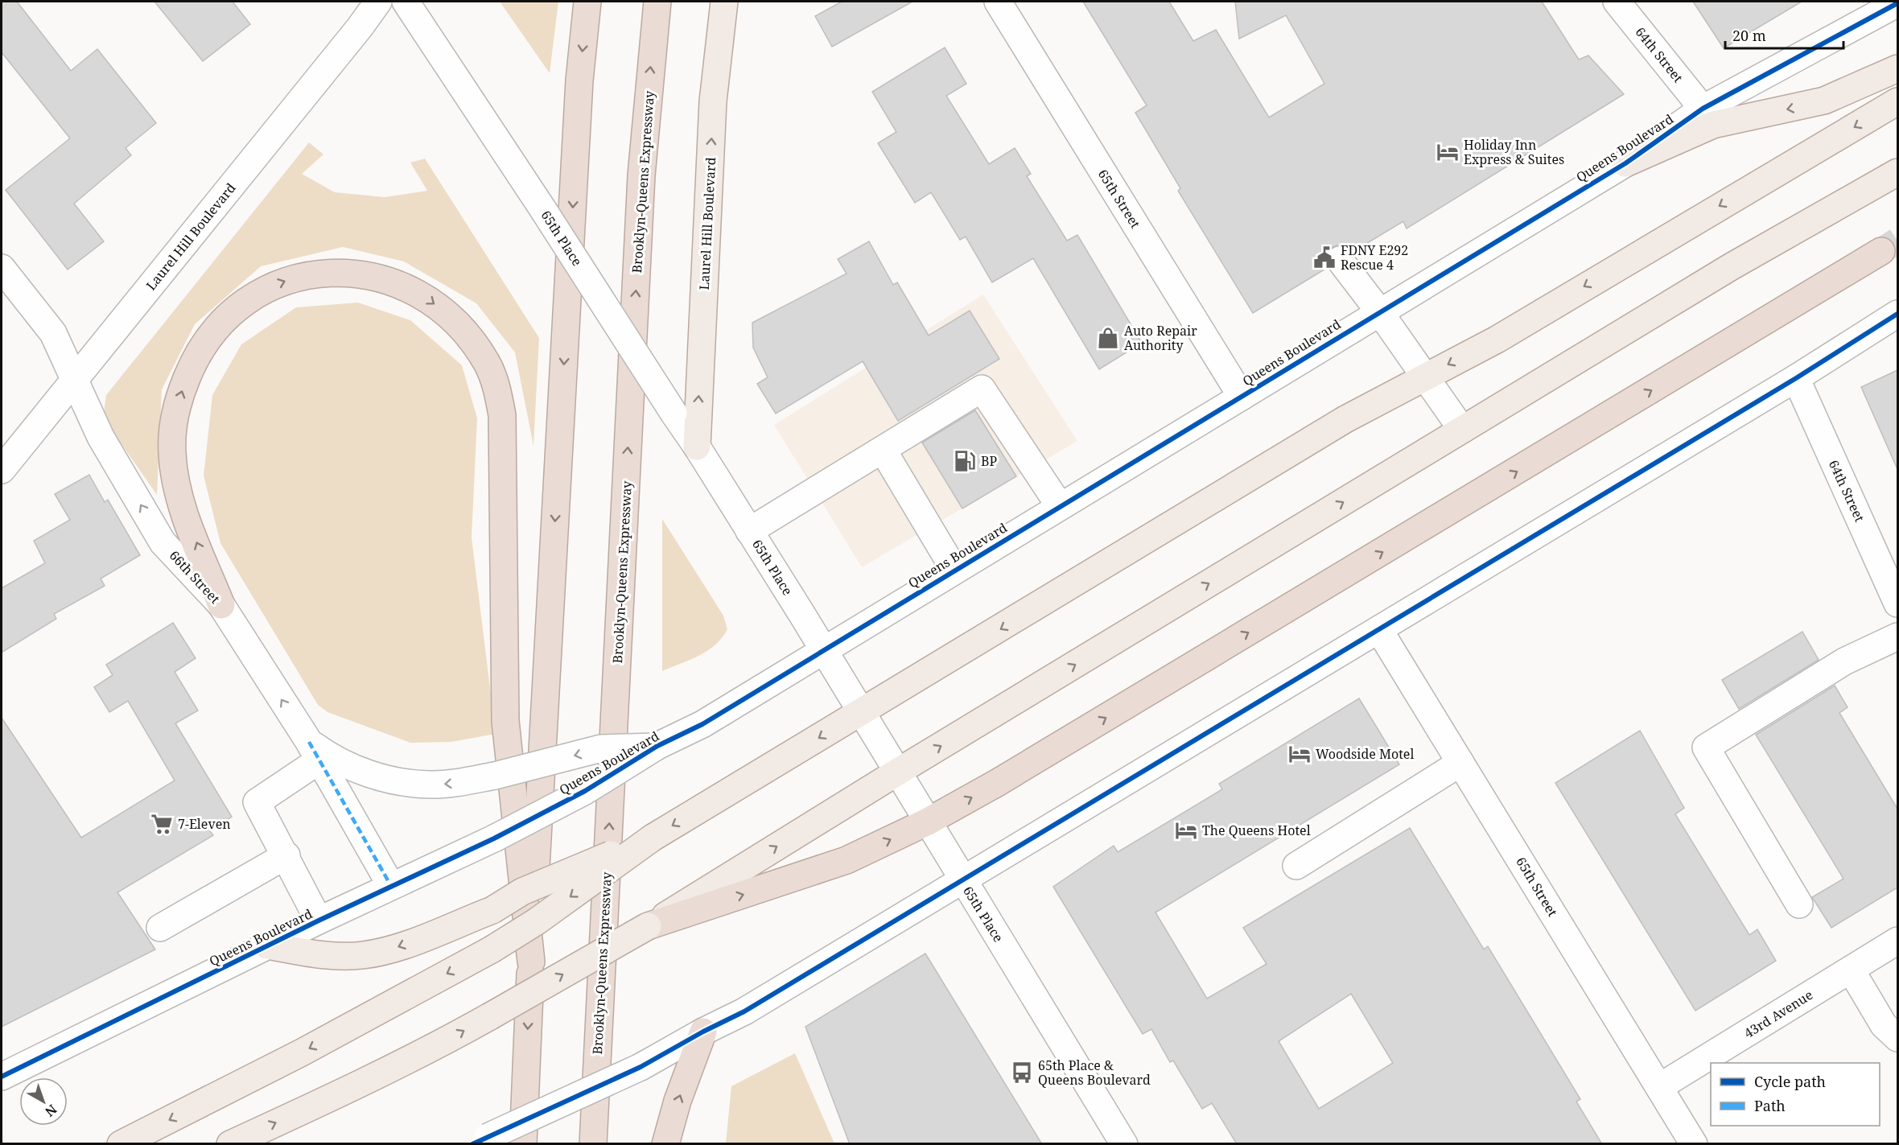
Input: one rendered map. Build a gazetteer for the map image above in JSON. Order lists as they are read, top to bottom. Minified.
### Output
{"streets":{"highway":["Brooklyn-Queens Expressway"],"main road":["Laurel Hill Boulevard"],"street":["64th Street","Queens Boulevard","65th Street","65th Place","66th Street","43rd Avenue"]},"crossings":[["64th Street","Queens Boulevard"],["Queens Boulevard","65th Street"],["Queens Boulevard","65th Place"],["Queens Boulevard","66th Street"],["65th Street","43rd Avenue"],["Laurel Hill Boulevard","65th Place"],["Laurel Hill Boulevard","66th Street"]],"one_way":["Laurel Hill Boulevard","66th Street"],"places":{"hotel":["Holiday Inn Express & Suites","Woodside Motel","The Queens Hotel"],"public building":["FDNY E292 Rescue 4"],"shop":["Auto Repair Authority"],"fuel station":["BP"],"supermarket":["7-Eleven"],"bus stop":["65th Place & Queens Boulevard"]},"legend":["Cycle path","Path"],"scale_bar":"20 m","north":"bottom right"}
